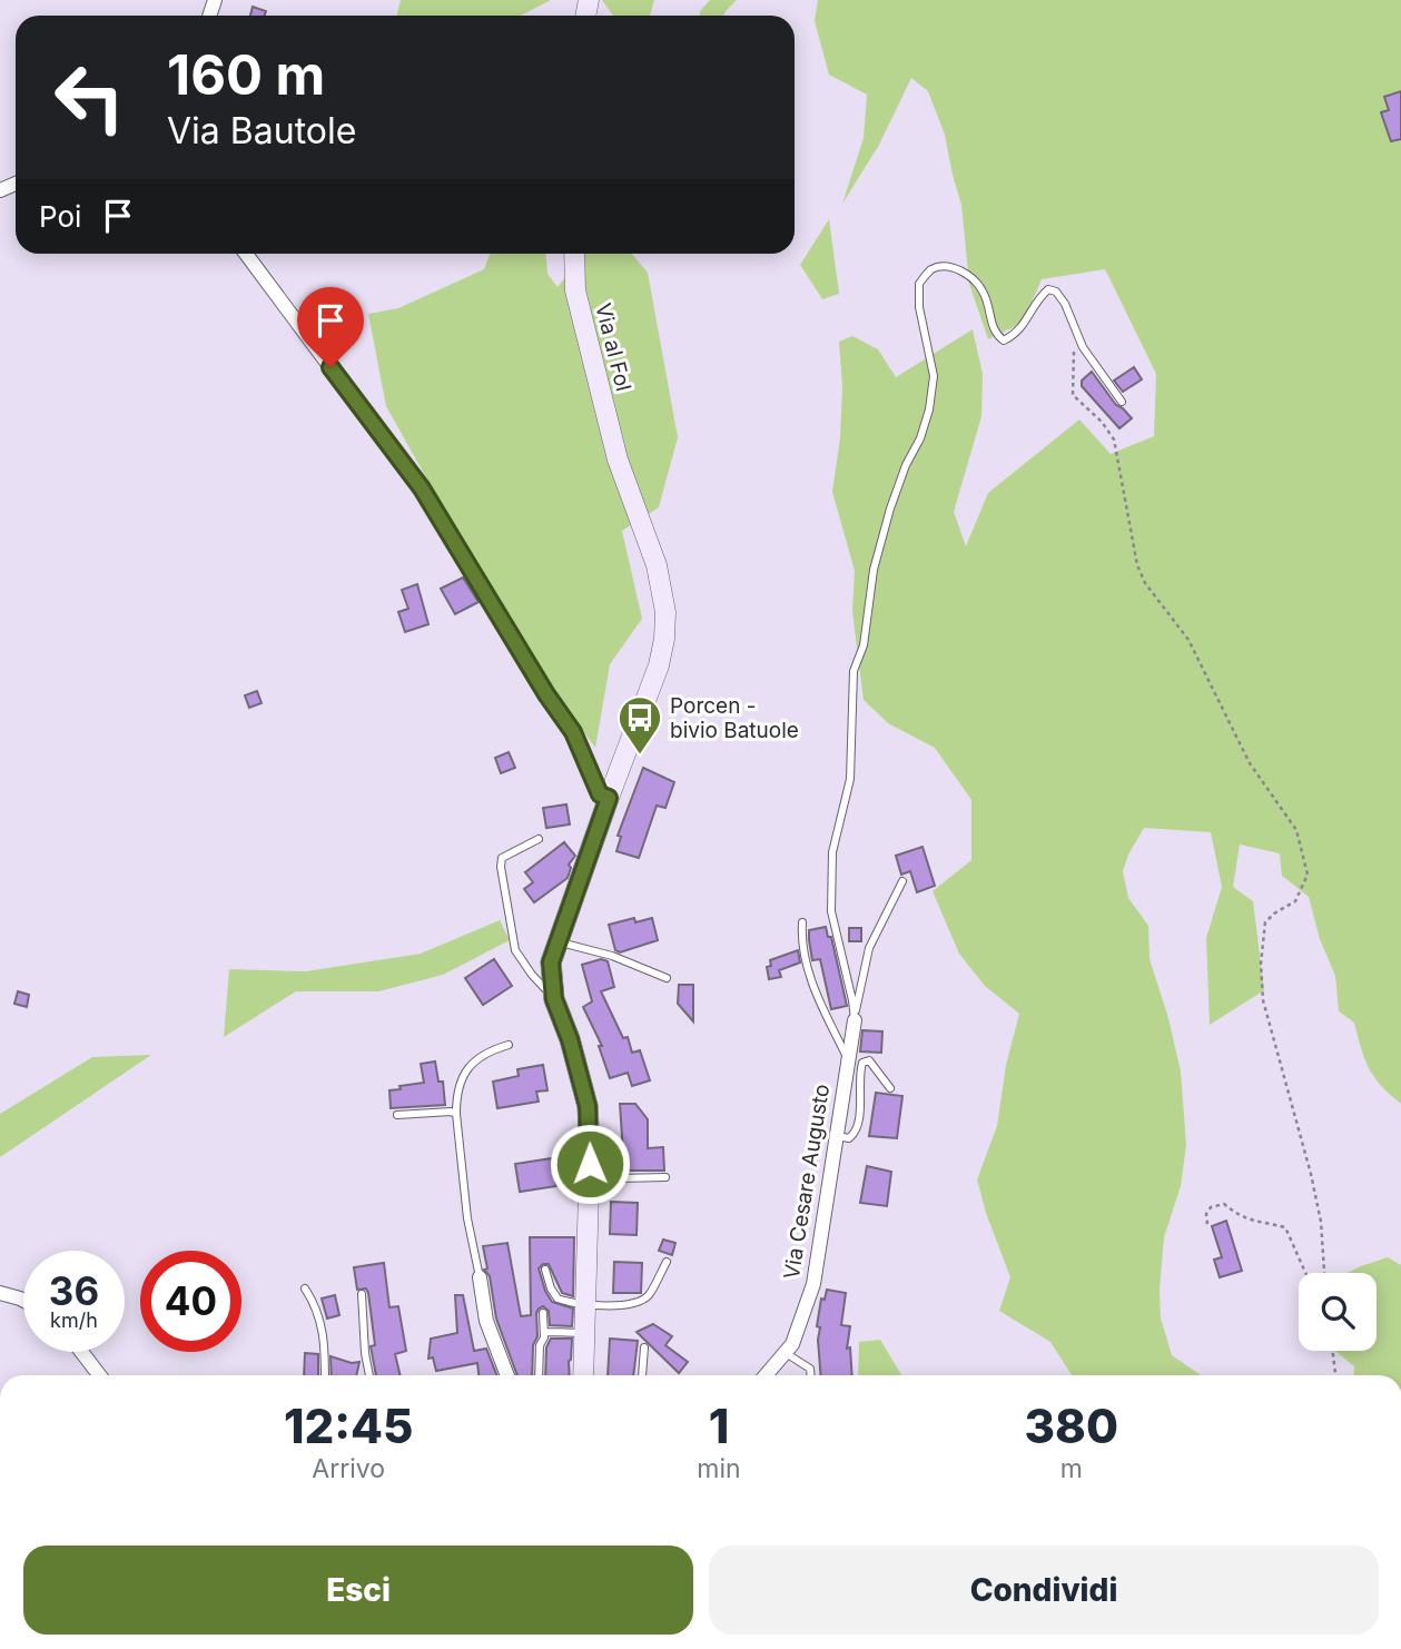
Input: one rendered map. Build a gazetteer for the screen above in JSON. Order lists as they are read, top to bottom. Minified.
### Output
{"streets":{"street":["Via al Fol","Via Cesare Augusto"]},"places":{"bus stop":["Porcen - bivio Batuole"]},"page":{"turn":["160 m","Via Bautole"],"then":"Poi","speed":"36 km/h","limit":"40","eta":["12:45","Arrivo","1","min","380","m"],"buttons":["Esci","Condividi"]}}
